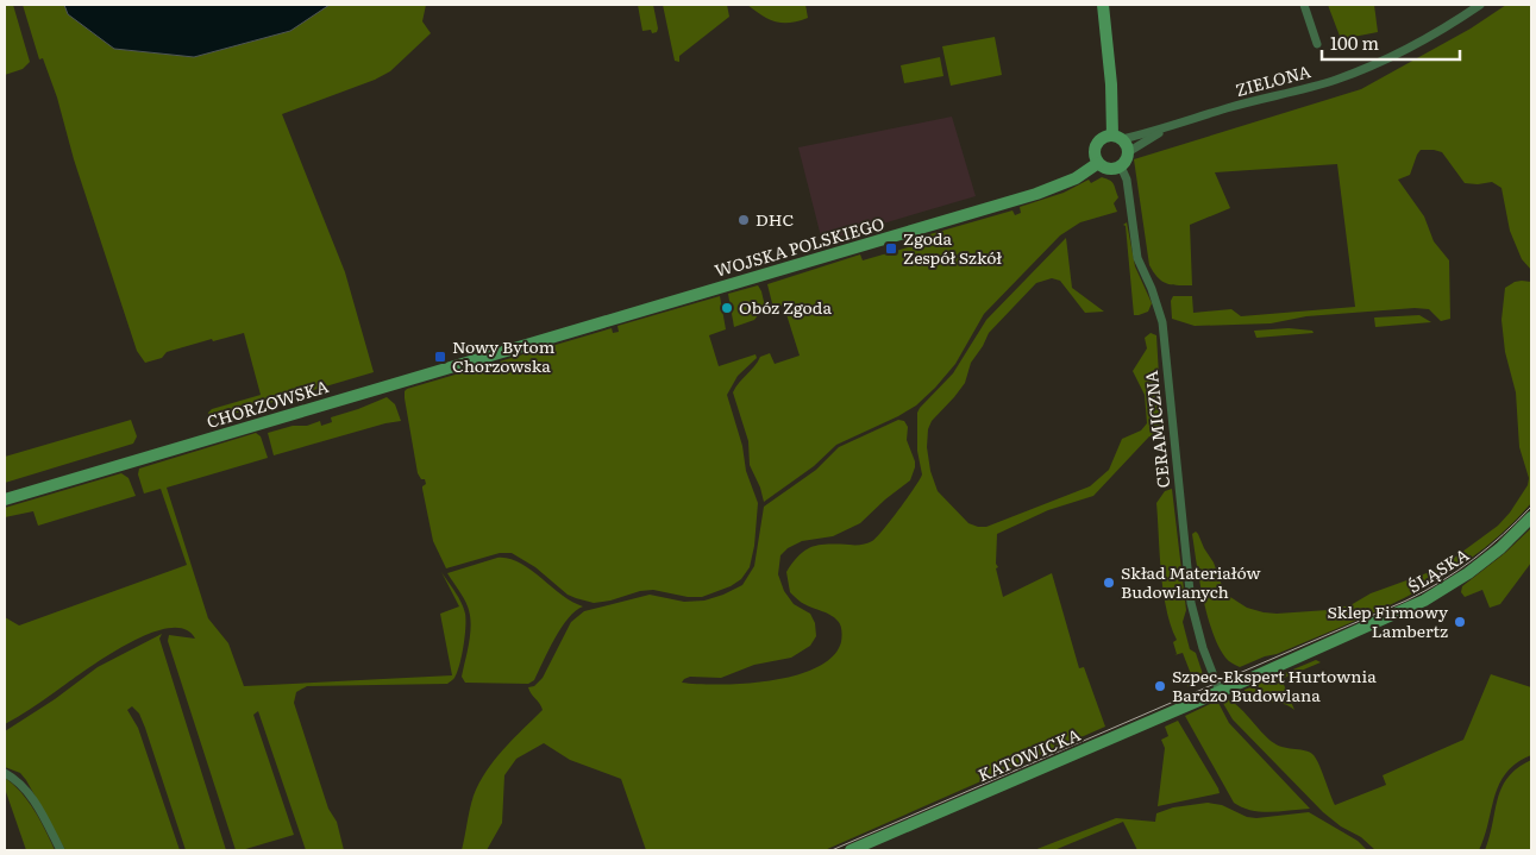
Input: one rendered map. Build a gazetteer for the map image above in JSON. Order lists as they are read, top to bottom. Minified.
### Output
{"streets":{"street":["ZIELONA","WOJSKA POLSKIEGO","CHORZOWSKA","CERAMICZNA","ŚLĄSKA","KATOWICKA"]},"crossings":[["ZIELONA","WOJSKA POLSKIEGO"],["ZIELONA","CERAMICZNA"],["WOJSKA POLSKIEGO","CHORZOWSKA"],["WOJSKA POLSKIEGO","CERAMICZNA"],["CERAMICZNA","ŚLĄSKA"],["CERAMICZNA","KATOWICKA"],["ŚLĄSKA","KATOWICKA"]],"places":{"other":["DHC","Obóz Zgoda","Skład Materiałów Budowlanych","Sklep Firmowy Lambertz","Szpec-Ekspert Hurtownia Bardzo Budowlana"],"transit":["Zgoda Zespół Szkół","Nowy Bytom Chorzowska"]},"scale_bar":"100 m"}
